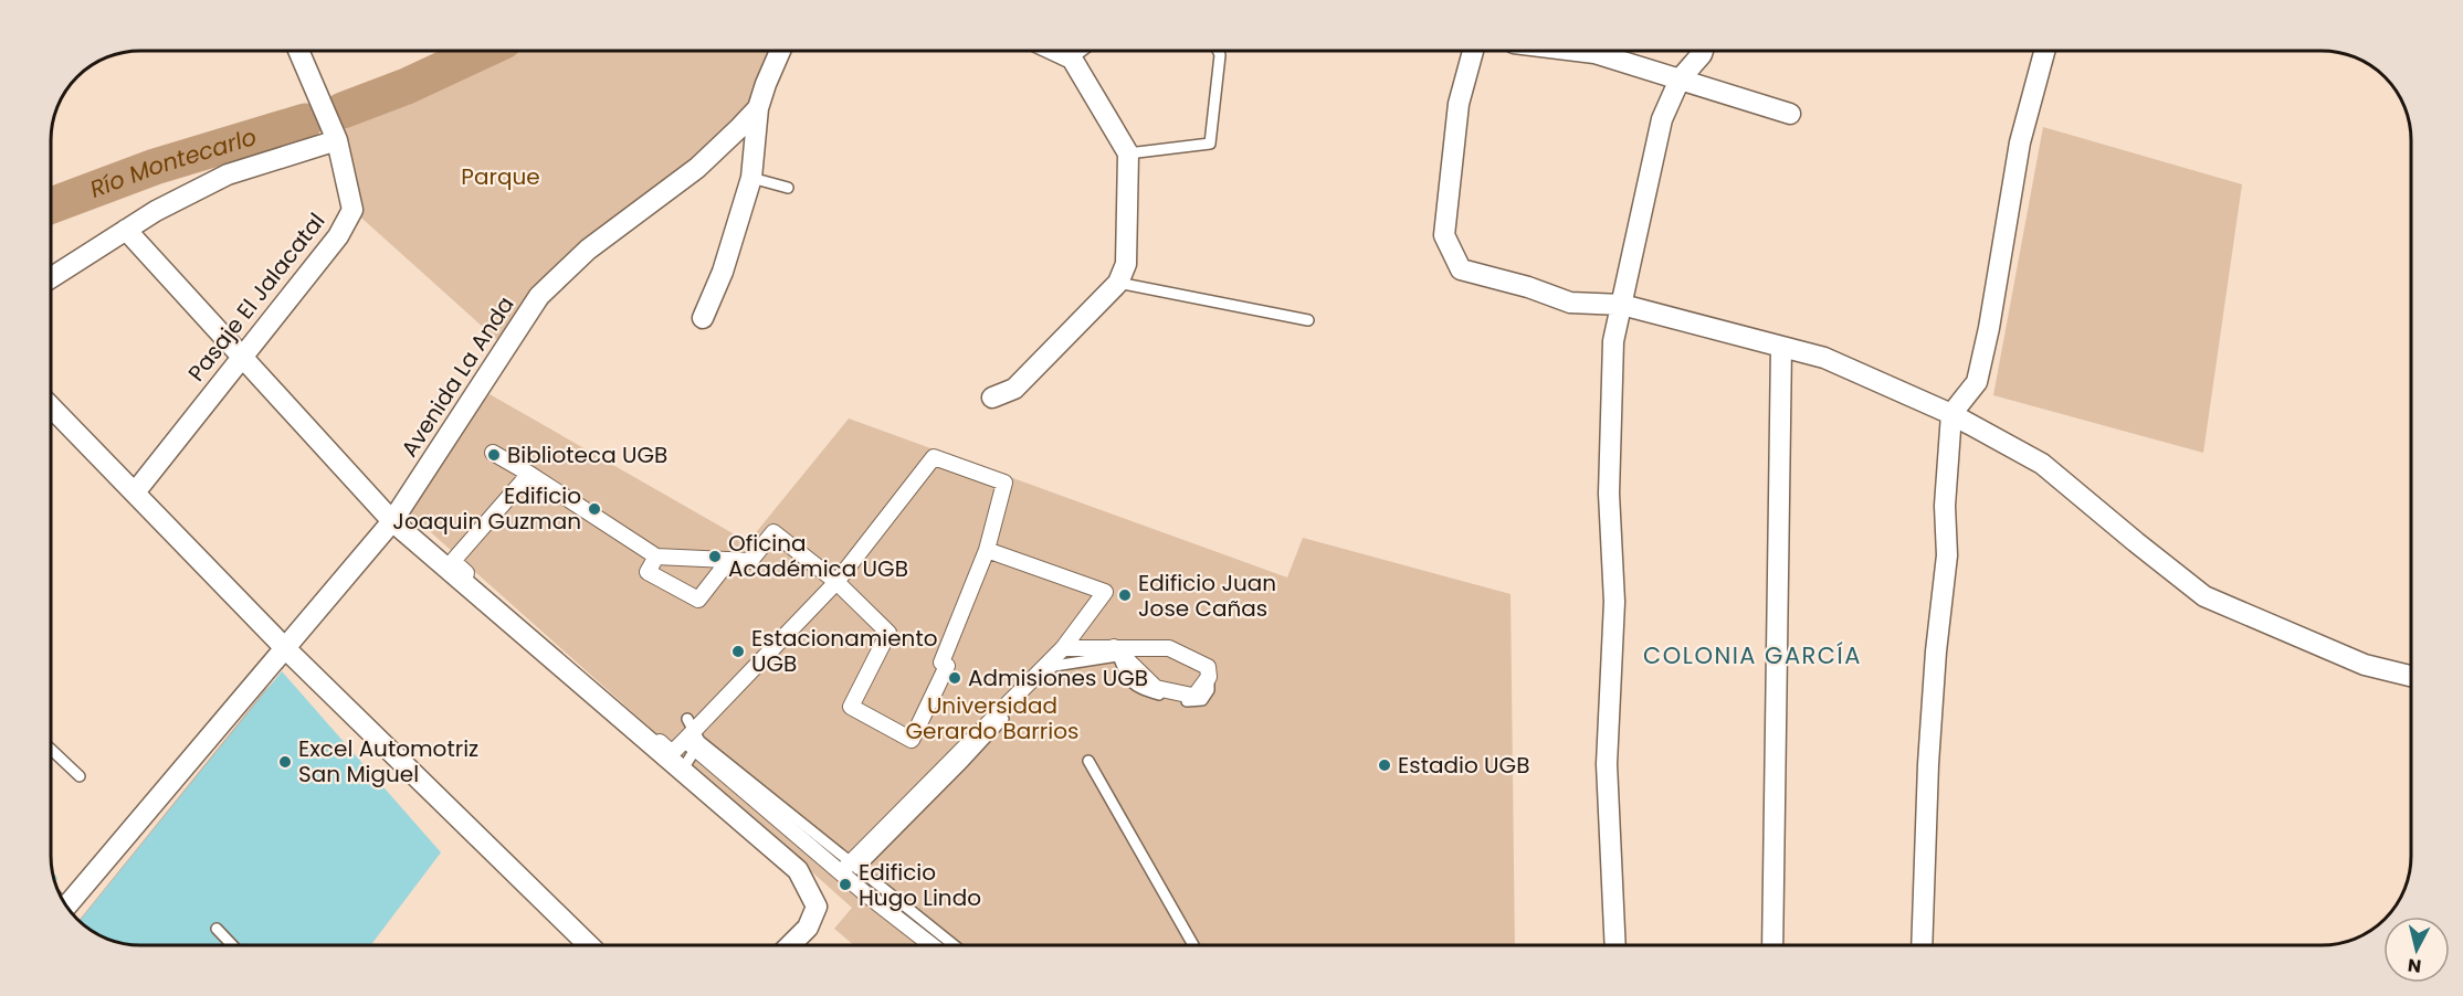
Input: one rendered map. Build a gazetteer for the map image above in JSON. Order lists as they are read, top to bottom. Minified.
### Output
{"streets":{"street":["Pasaje El Jalacatal","Avenida La Anda"]},"districts":["COLONIA GARCÍA"],"water":["Río Montecarlo"],"parks":["Parque","Universidad Gerardo Barrios"],"places":["Biblioteca UGB","Edificio Joaquin Guzman","Oficina Académica UGB","Edificio Juan Jose Cañas","Estacionamiento UGB","Admisiones UGB","Excel Automotriz San Miguel","Estadio UGB","Edificio Hugo Lindo"],"north":"bottom"}
